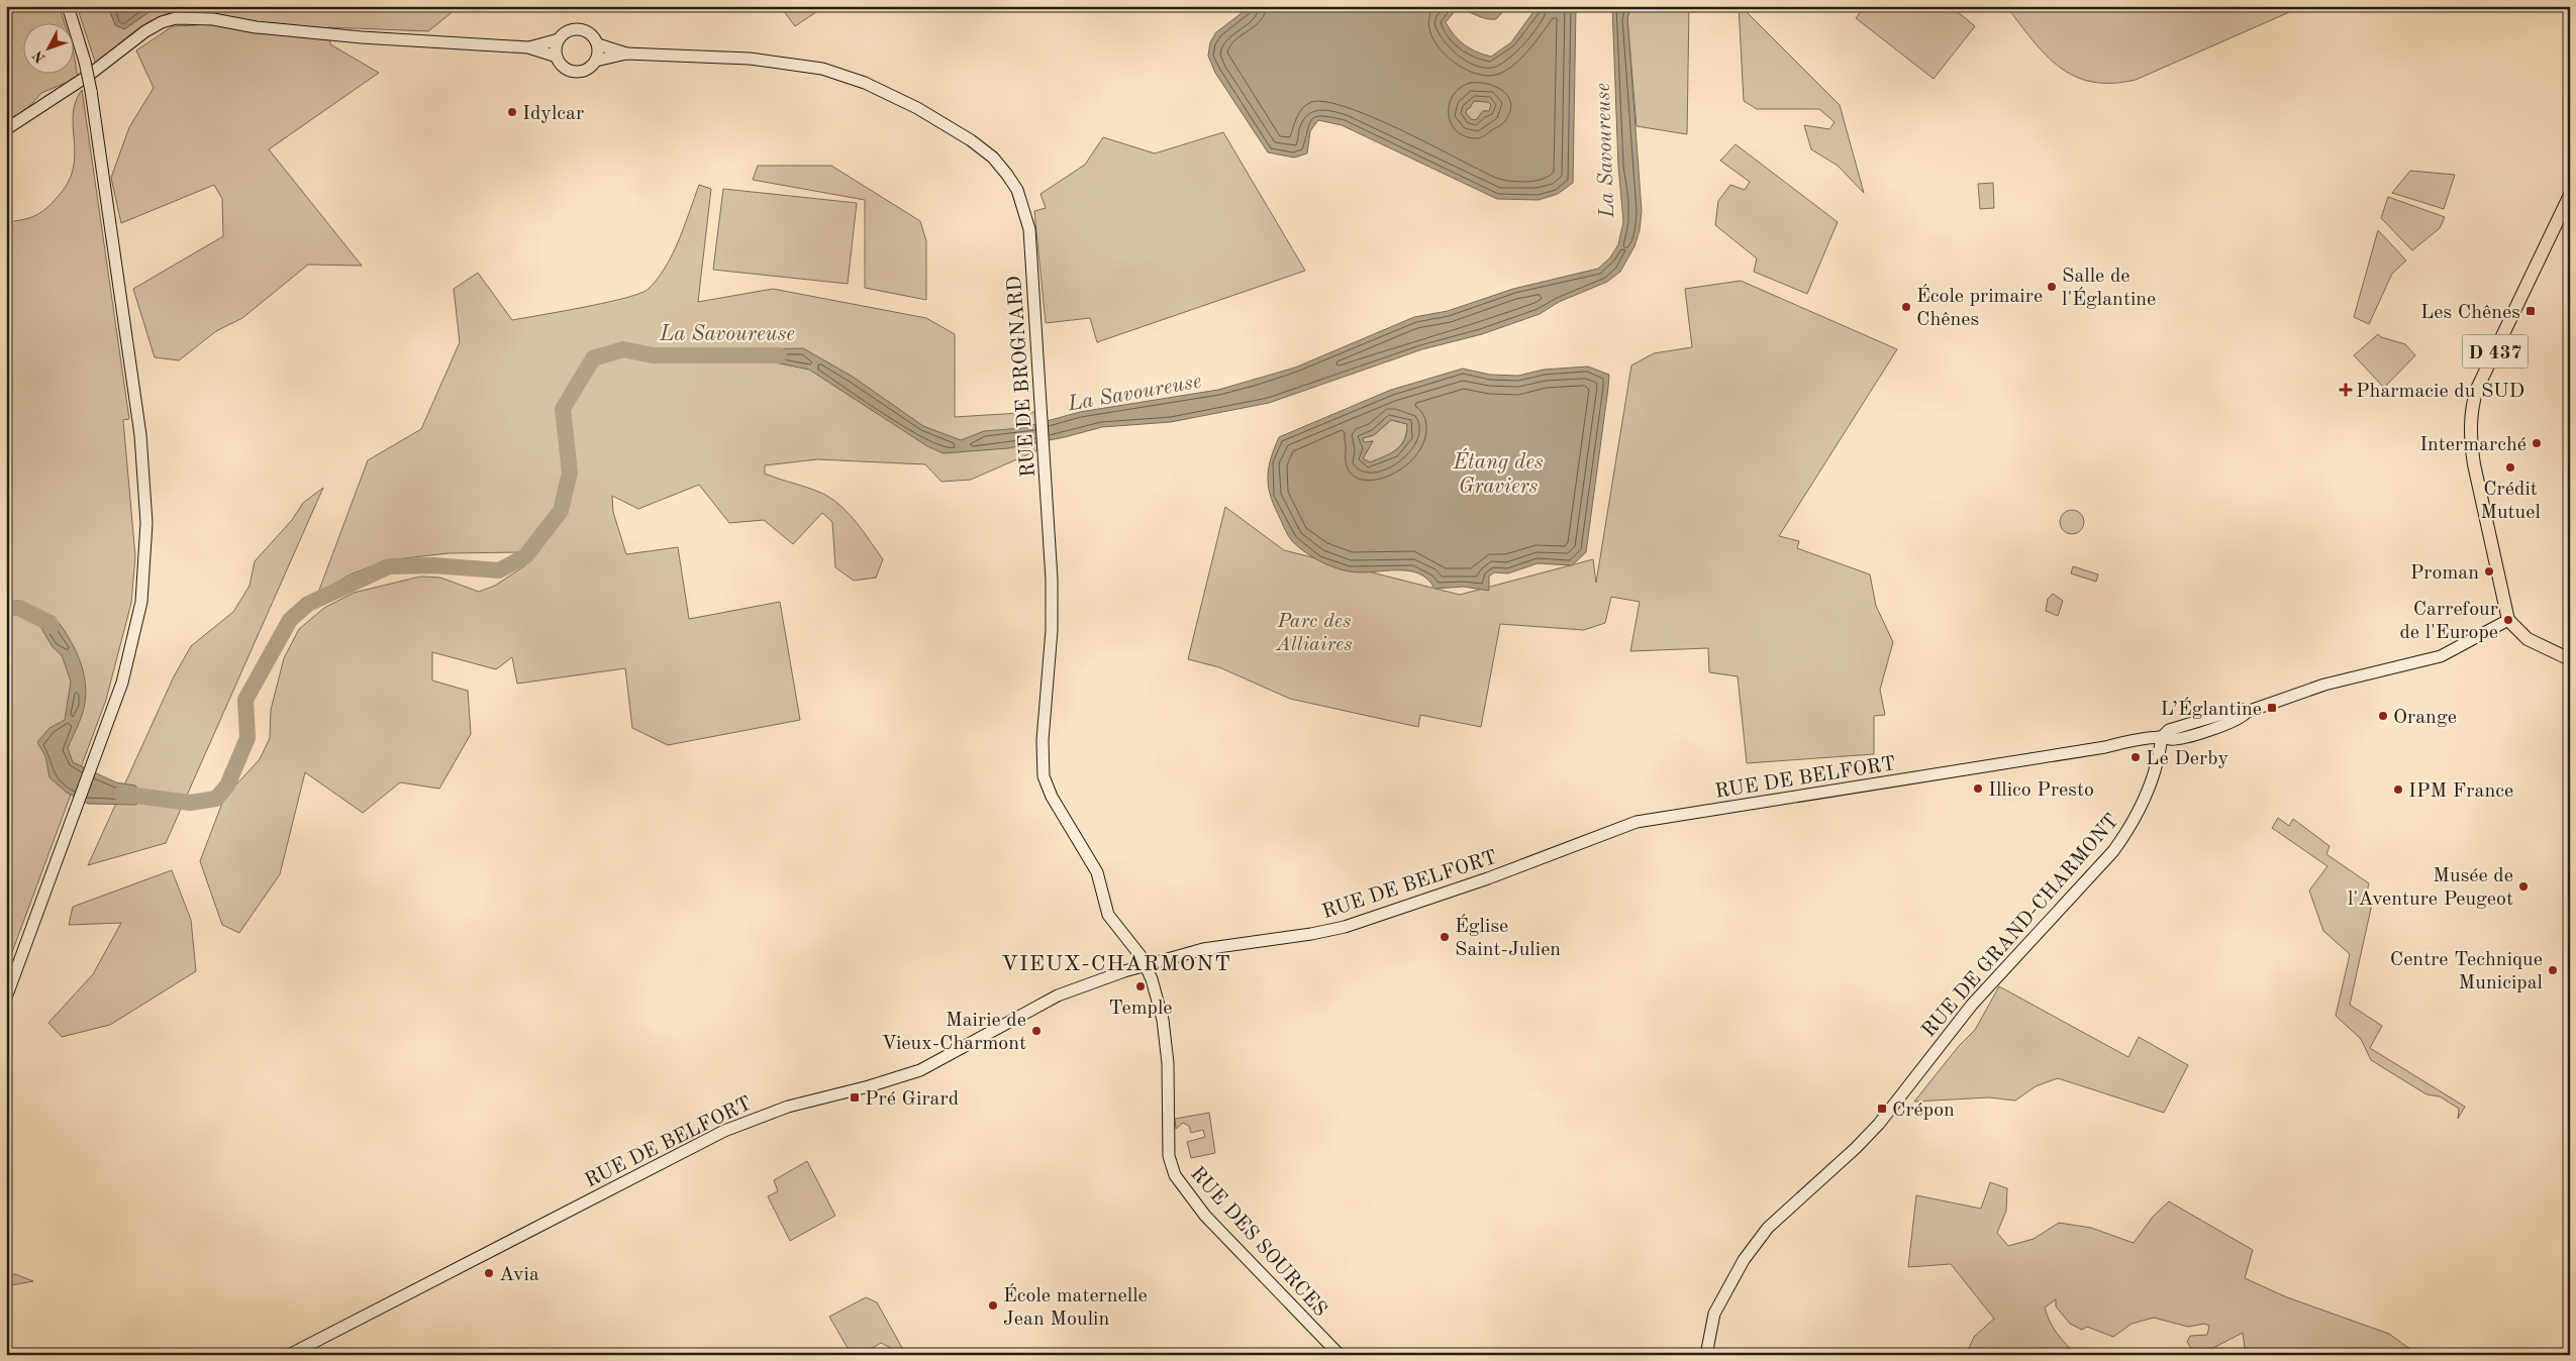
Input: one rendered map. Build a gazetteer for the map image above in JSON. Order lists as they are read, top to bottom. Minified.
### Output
{"streets":{"main road":["D 437","RUE DE BROGNARD","RUE DE BELFORT","RUE DE GRAND-CHARMONT","RUE DES SOURCES"]},"crossings":[["D 437","RUE DE BELFORT"],["RUE DE BROGNARD","RUE DE BELFORT"],["RUE DE BROGNARD","RUE DES SOURCES"],["RUE DE BELFORT","RUE DE GRAND-CHARMONT"],["RUE DE BELFORT","RUE DES SOURCES"]],"districts":["VIEUX-CHARMONT"],"water":["La Savoureuse","Étang des Graviers"],"parks":["Parc des Alliaires"],"places":{"other":["Idylcar","Salle de l'Églantine","École primaire Chênes","Intermarché","Crédit Mutuel","Proman","Carrefour de l'Europe","Orange","Le Derby","Illico Presto","IPM France","Musée de l'Aventure Peugeot","Église Saint-Julien","Centre Technique Municipal","Temple","Mairie de Vieux-Charmont","Avia","École maternelle Jean Moulin"],"transit":["Les Chênes","L’Églantine","Pré Girard","Crépon"],"health":["Pharmacie du SUD"]},"north":"bottom left"}
